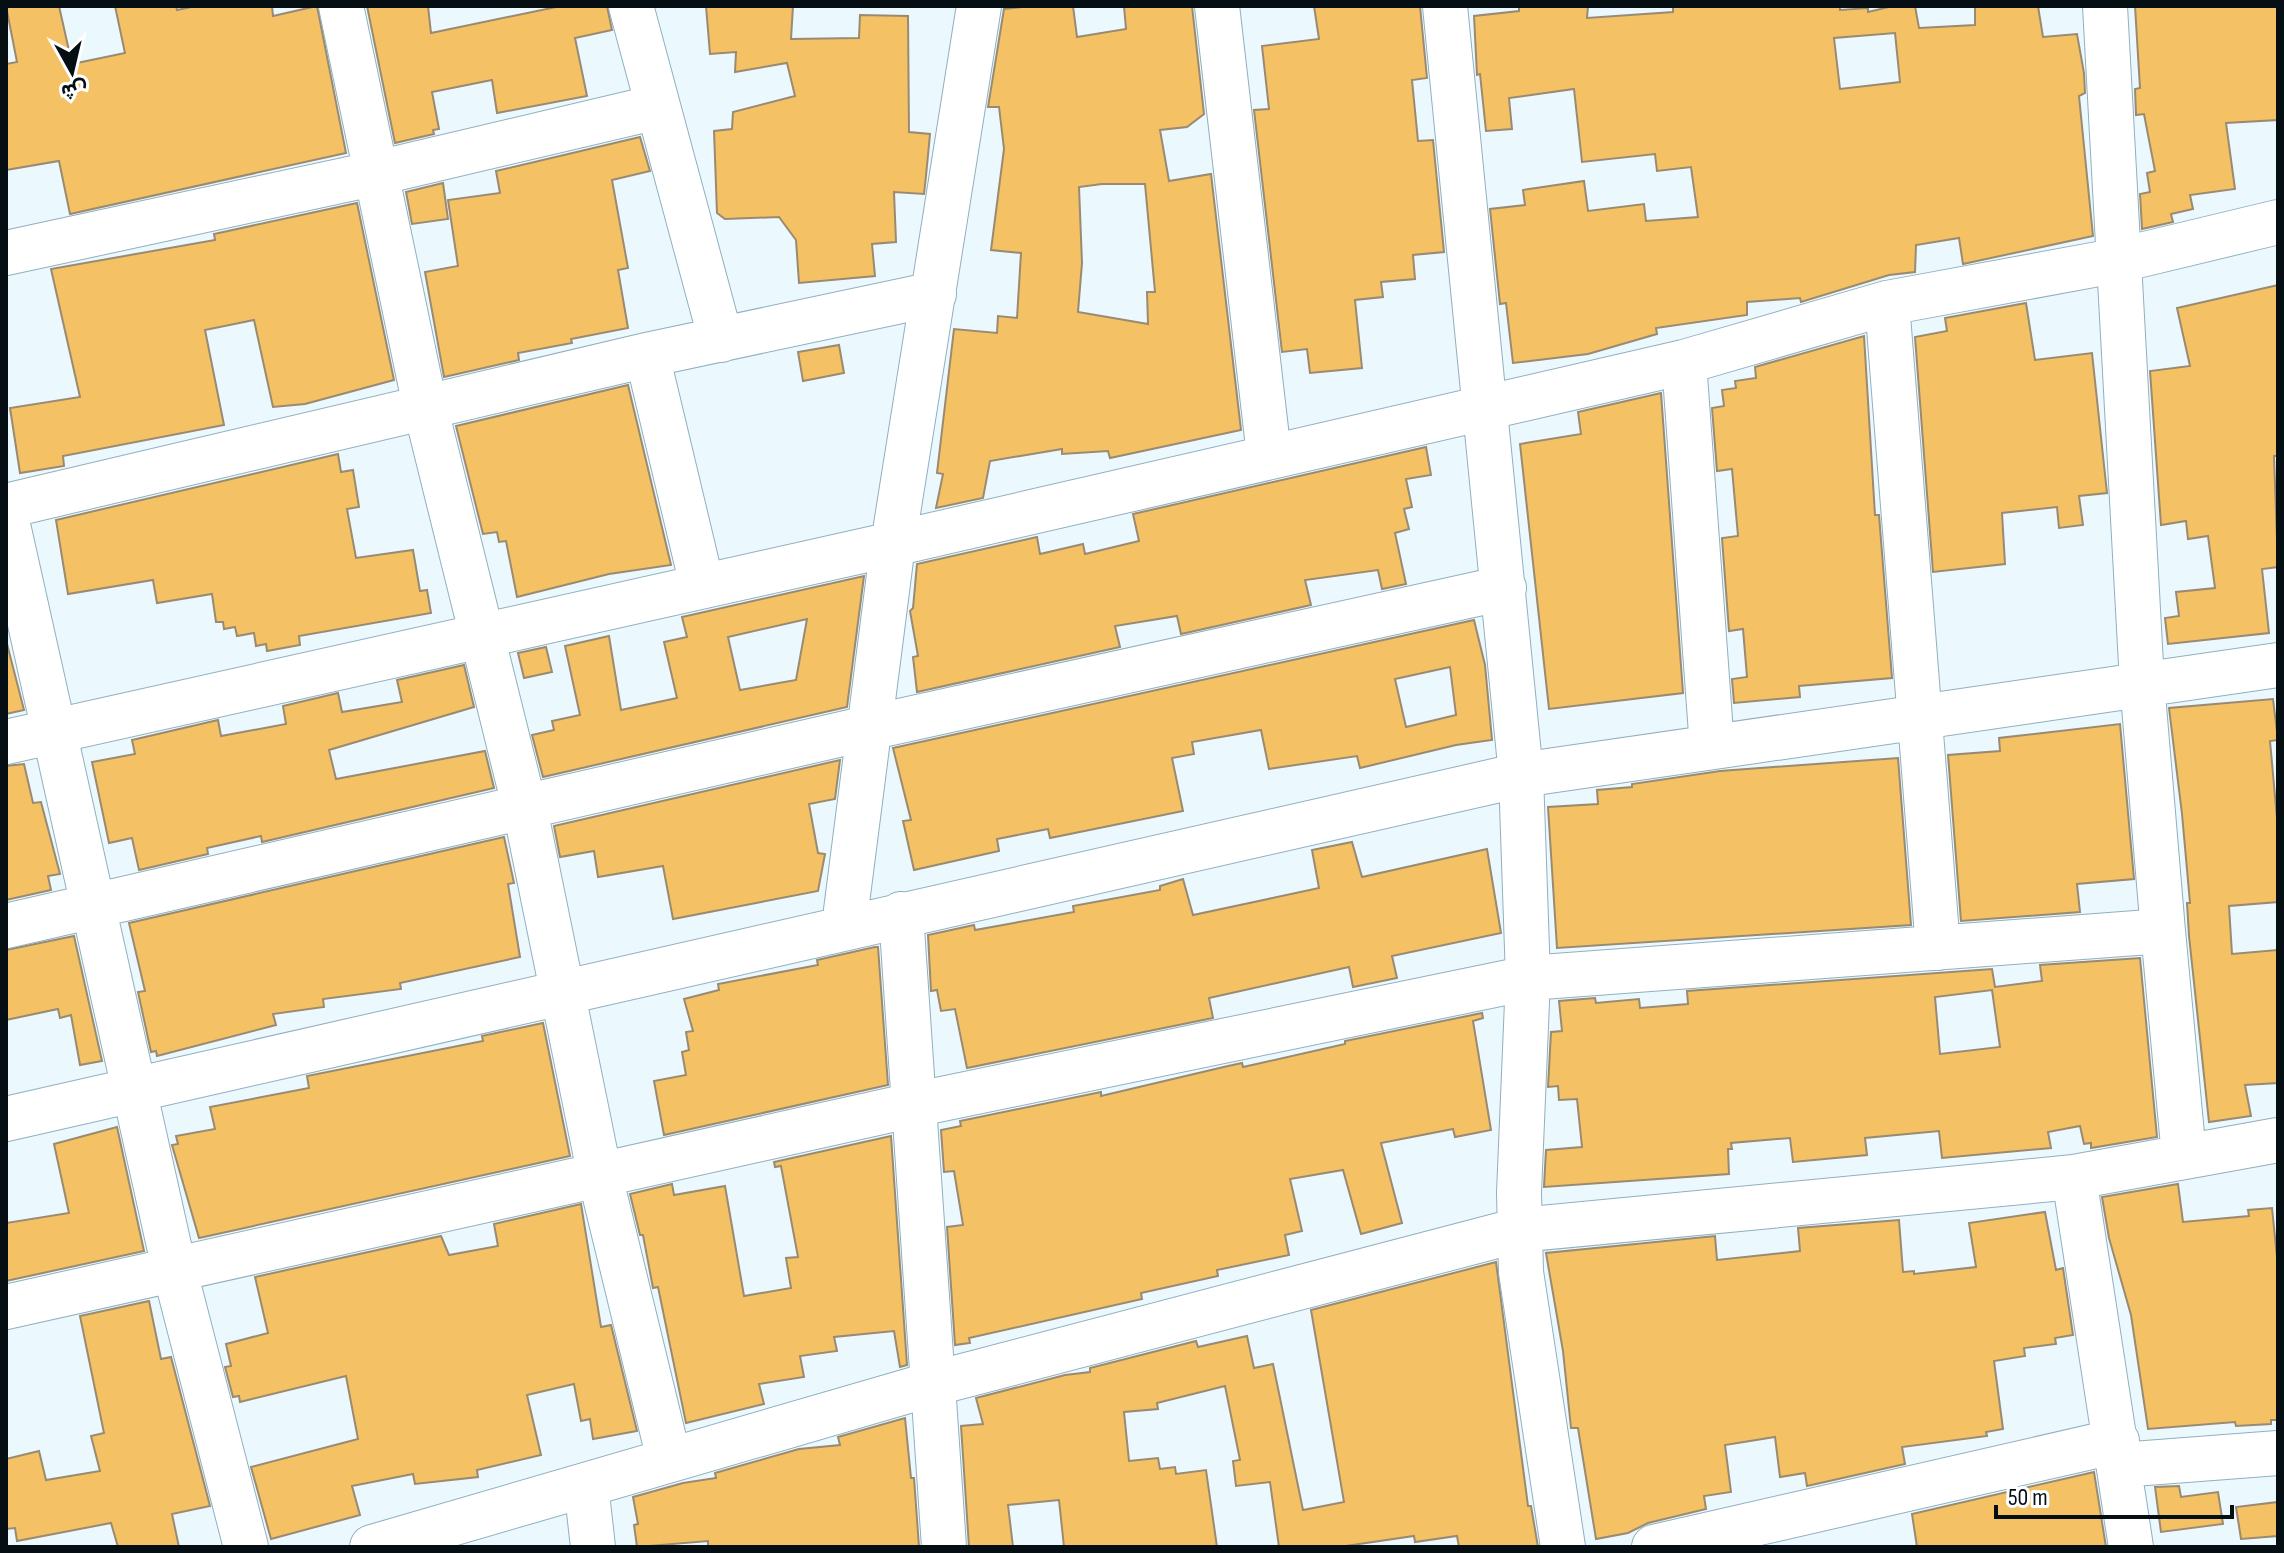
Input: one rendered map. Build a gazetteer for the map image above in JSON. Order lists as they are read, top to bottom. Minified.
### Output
{"scale_bar":"50 m","north":"bottom"}
